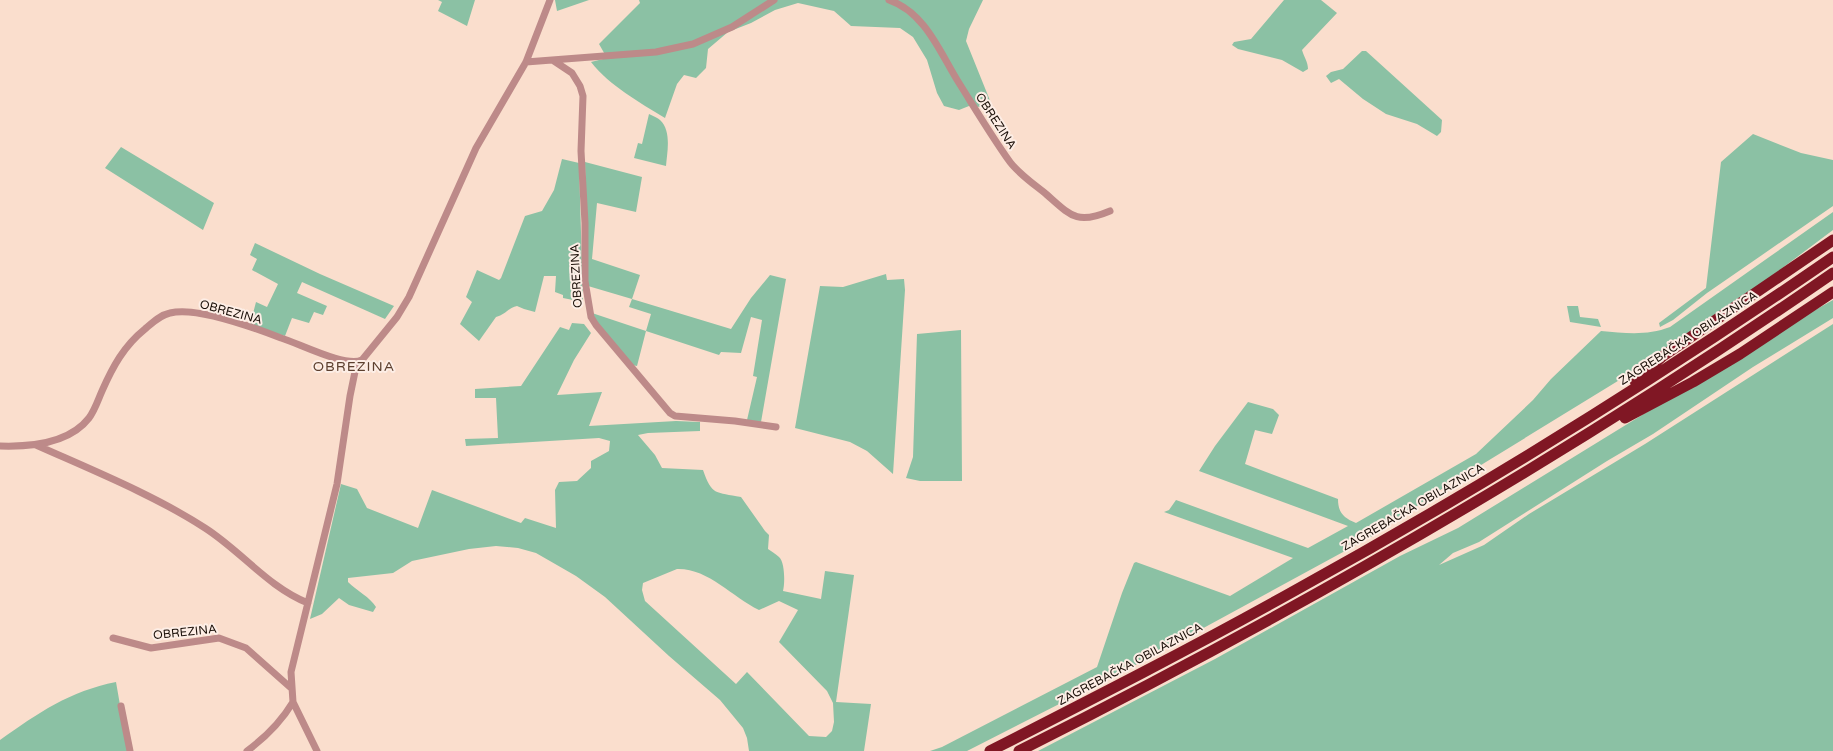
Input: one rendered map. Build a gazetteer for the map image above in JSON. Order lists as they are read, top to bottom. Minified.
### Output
{"streets":{"highway":["ZAGREBAČKA OBILAZNICA"],"street":["OBREZINA"]},"districts":["OBREZINA"]}
